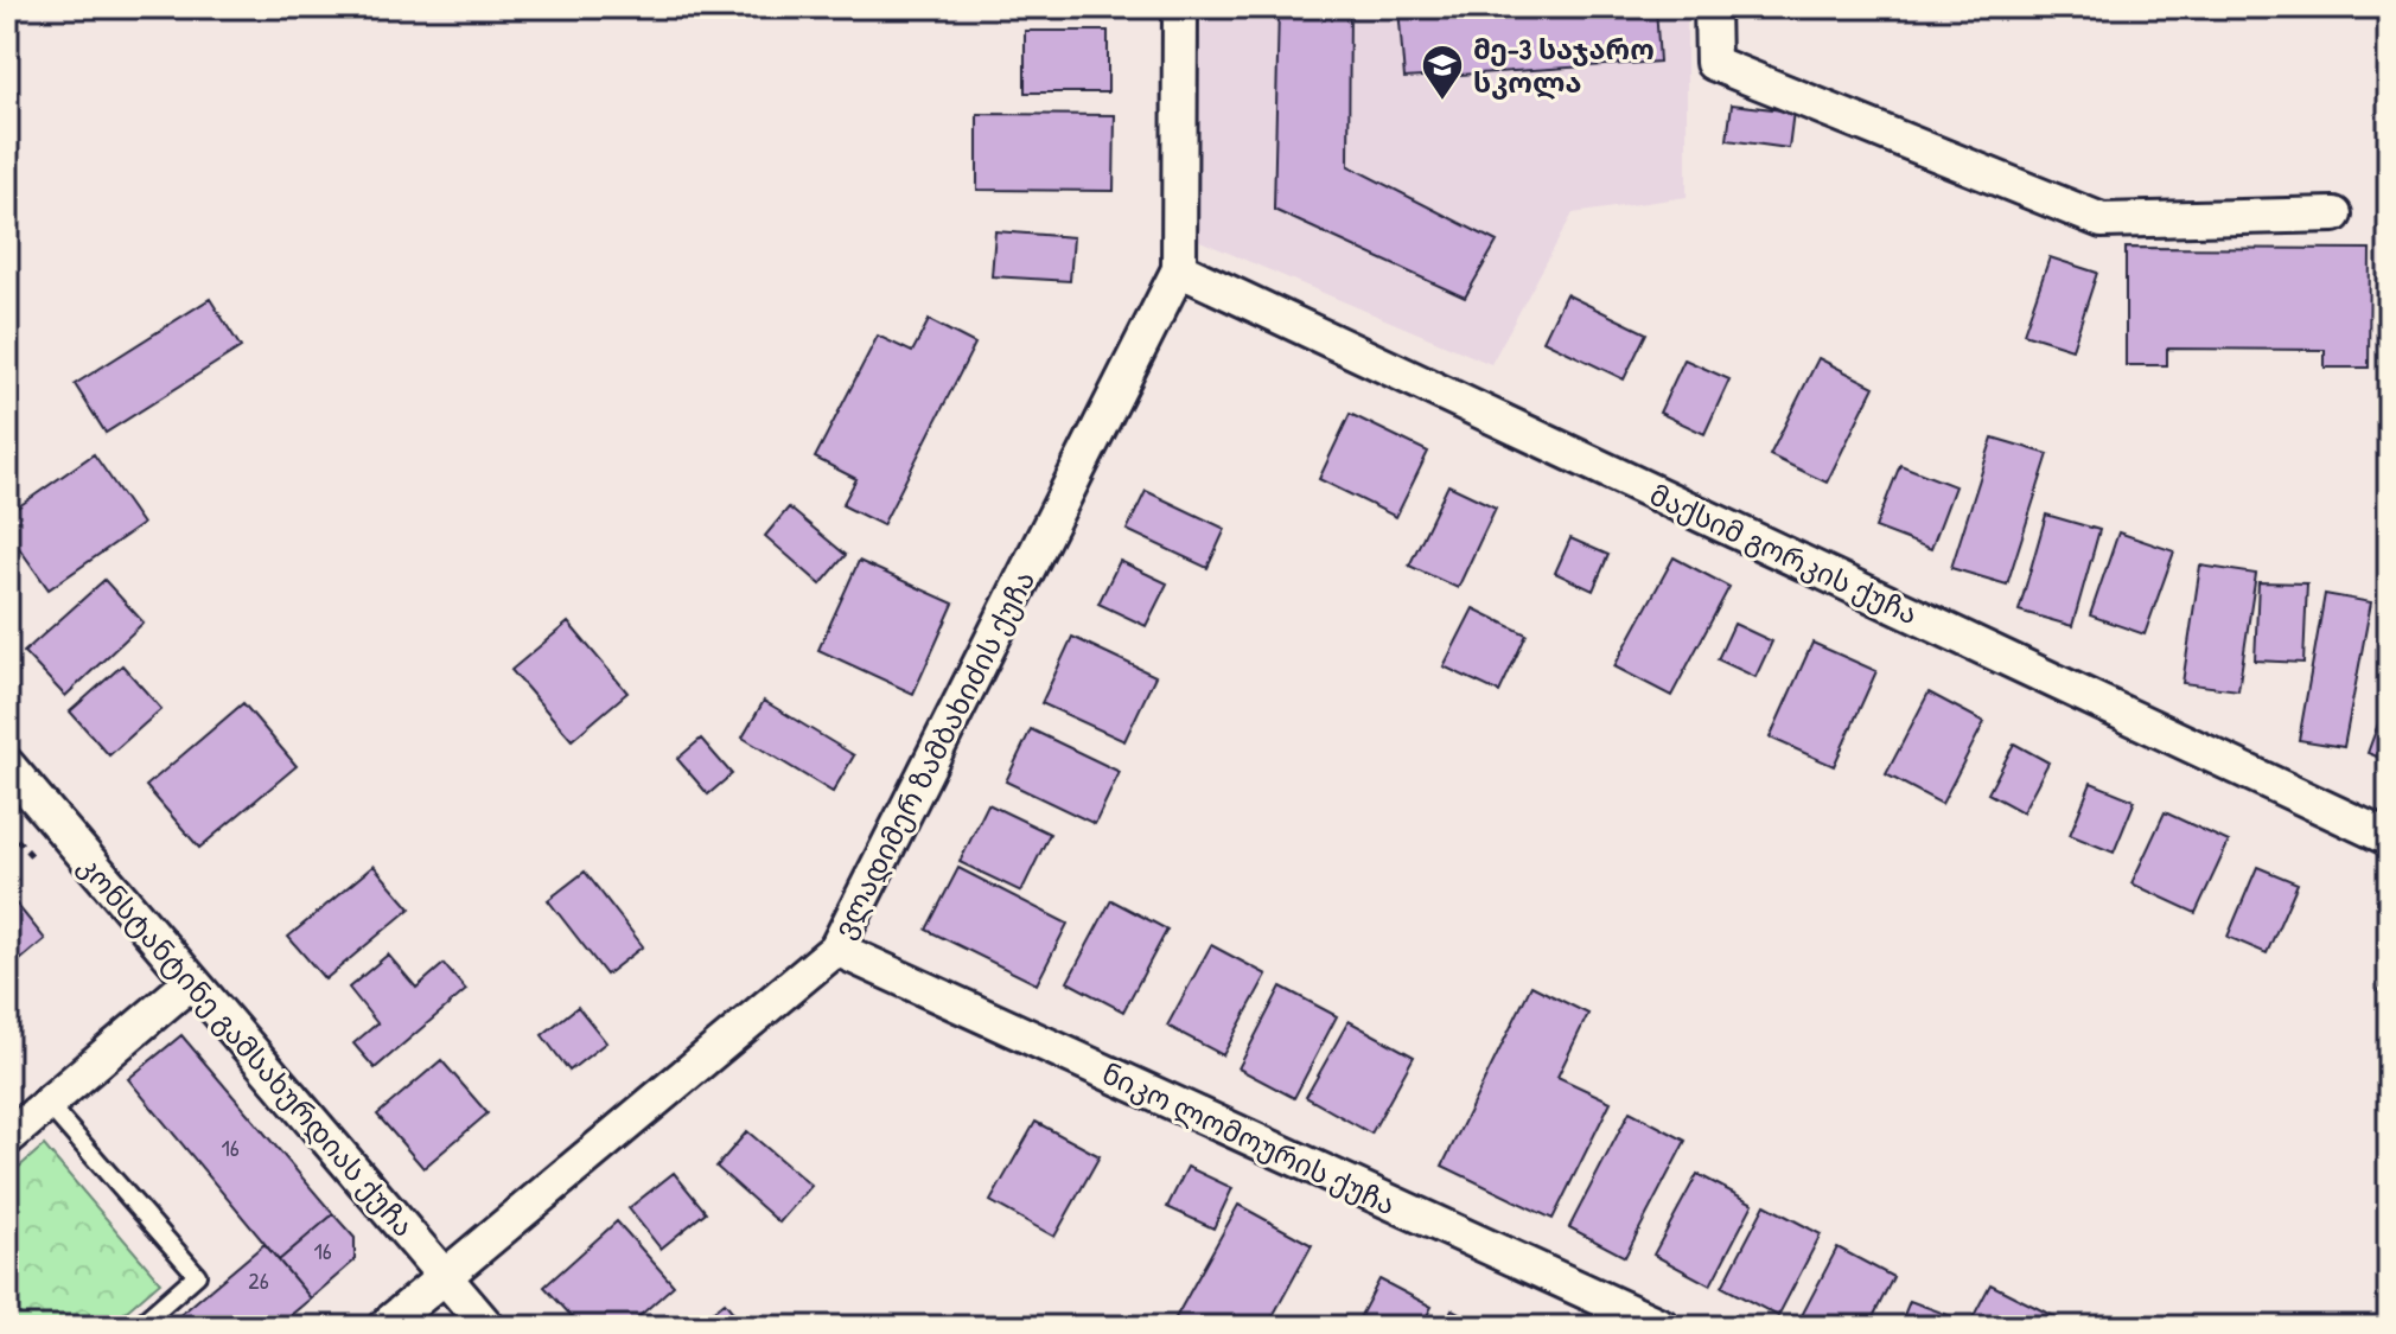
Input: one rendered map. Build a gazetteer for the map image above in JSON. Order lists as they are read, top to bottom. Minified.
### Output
{"streets":{"street":["მაქსიმ გორკის ქუჩა","ვლადიმერ ზამბახიძის ქუჩა","კონსტანტინე გამსახურდიას ქუჩა","ნიკო ლომოურის ქუჩა"]},"crossings":[["მაქსიმ გორკის ქუჩა","ვლადიმერ ზამბახიძის ქუჩა"],["ვლადიმერ ზამბახიძის ქუჩა","კონსტანტინე გამსახურდიას ქუჩა"],["ვლადიმერ ზამბახიძის ქუჩა","ნიკო ლომოურის ქუჩა"]],"places":{"school or university":["მე-3 საჯარო სკოლა"]},"house_numbers":["16","16","26"]}
